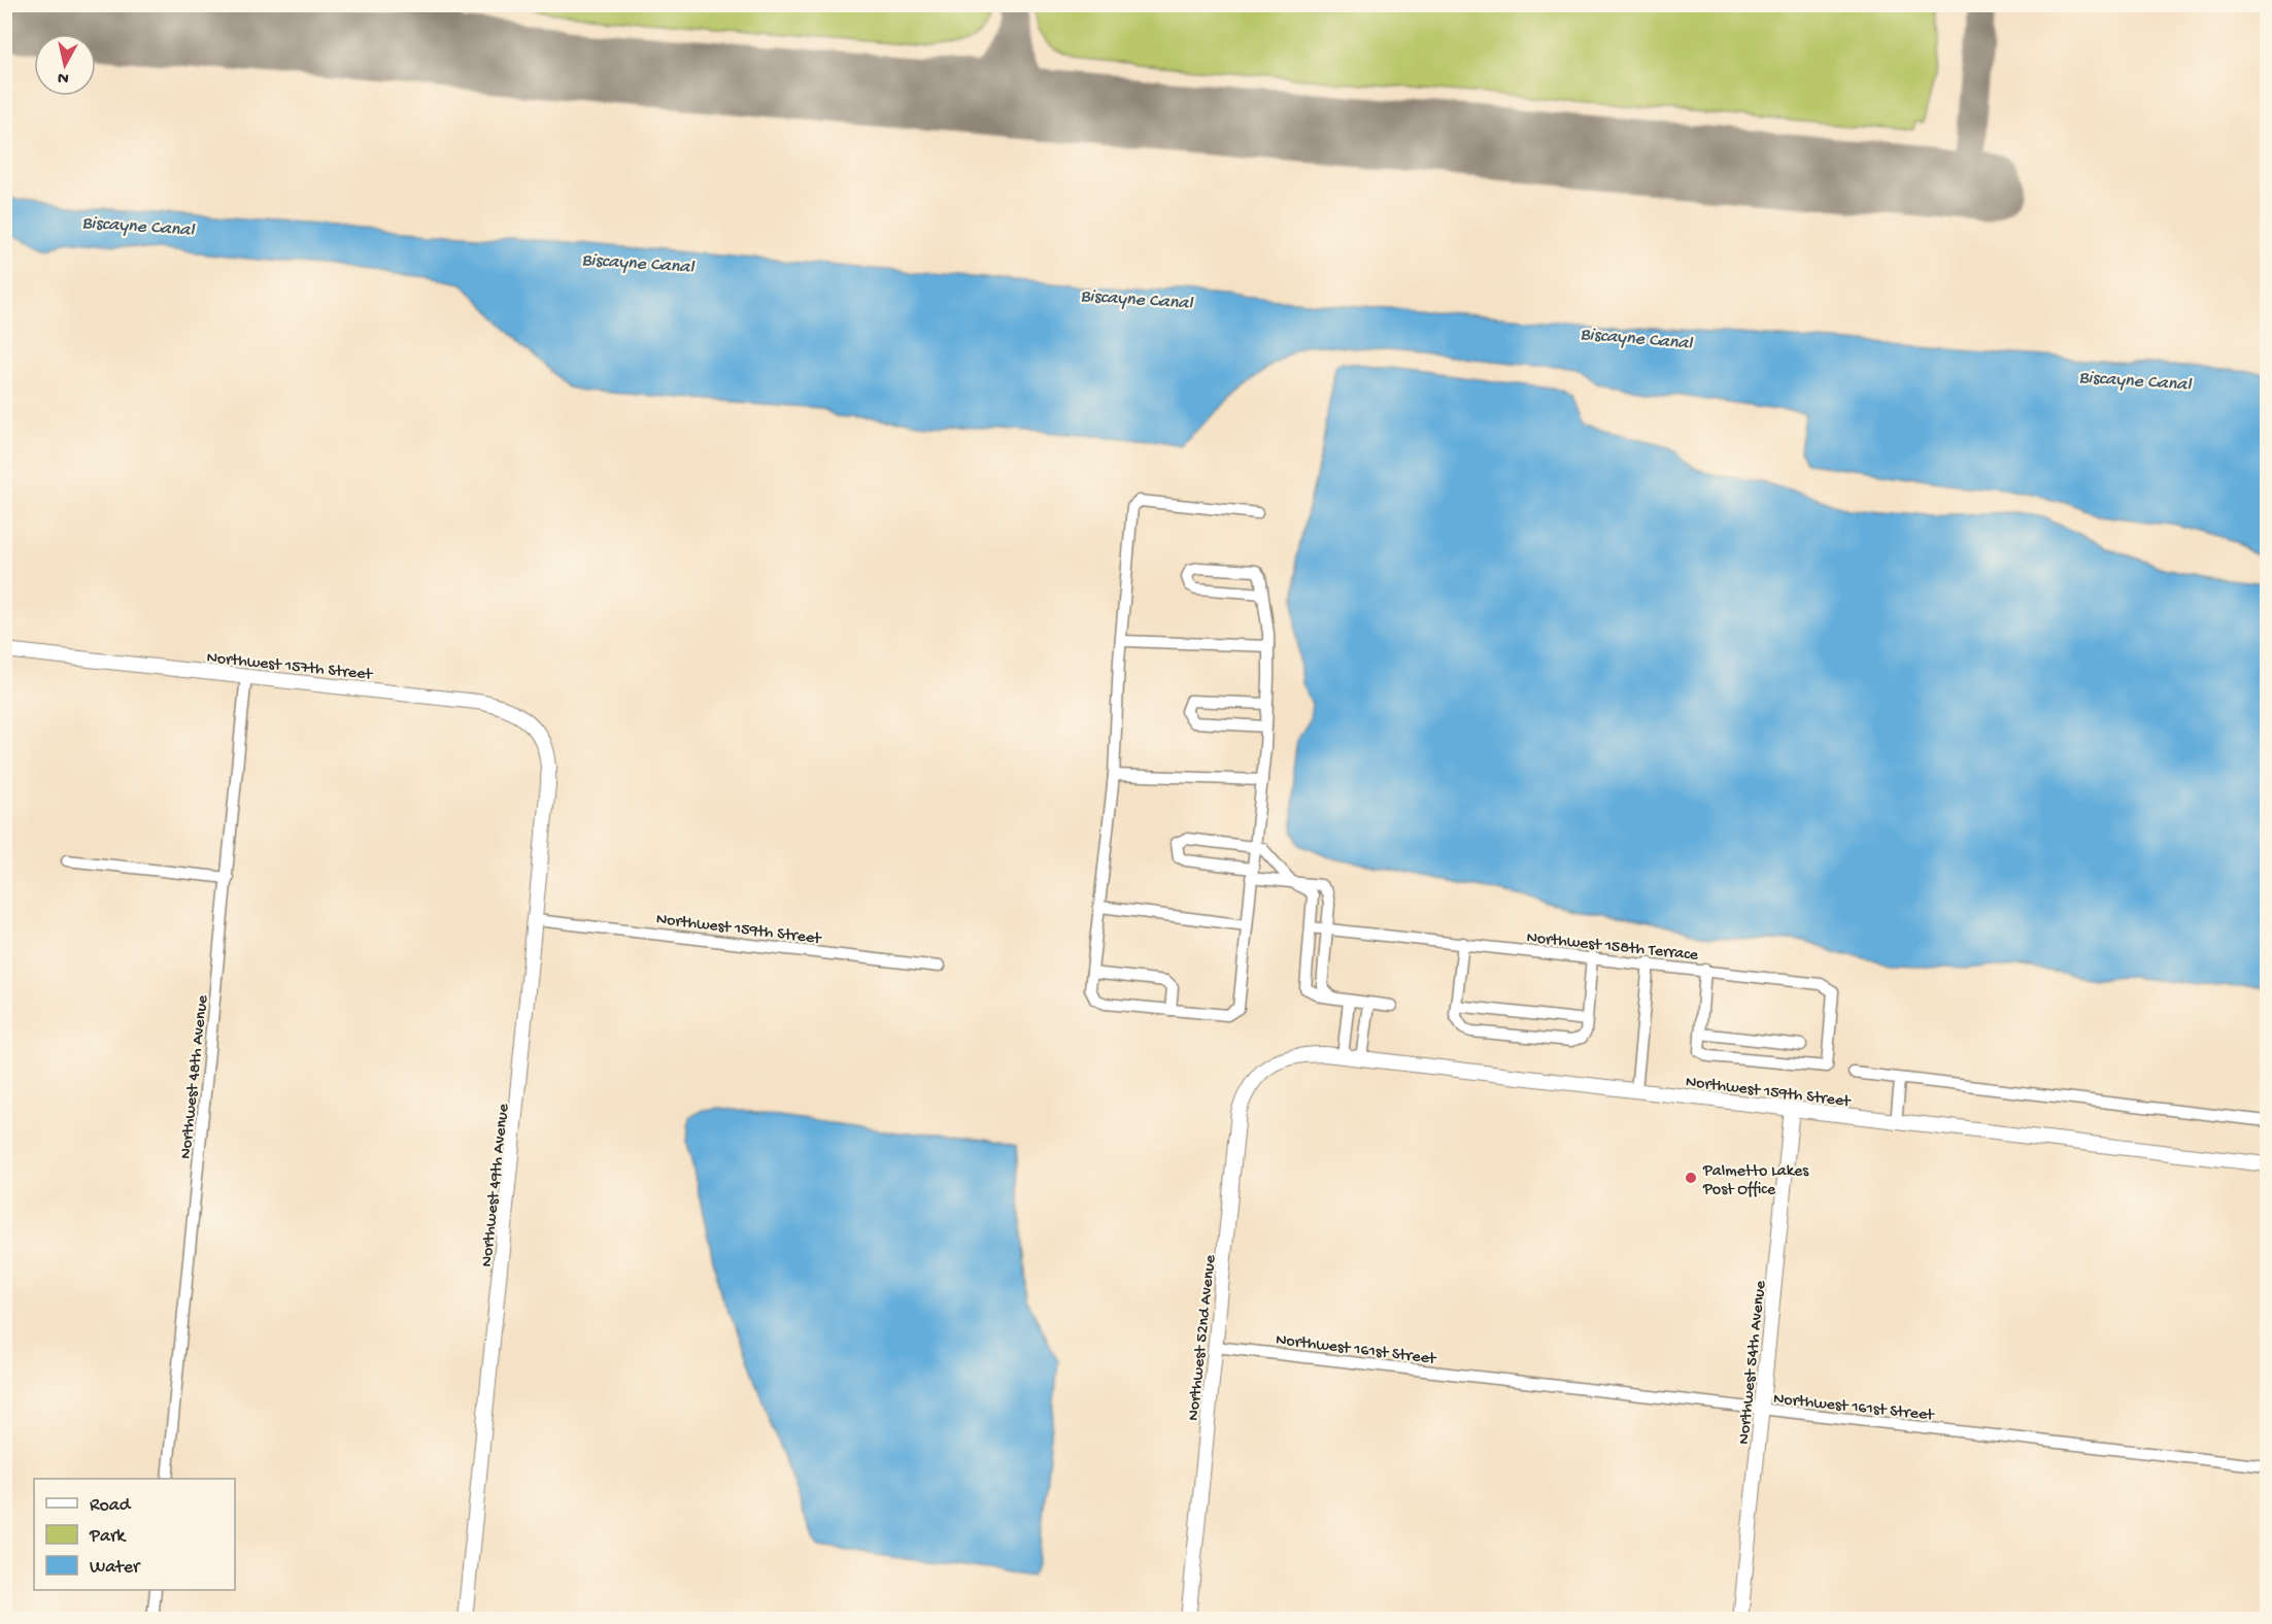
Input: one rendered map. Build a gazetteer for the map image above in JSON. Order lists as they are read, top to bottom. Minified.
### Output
{"streets":{"street":["Northwest 157th Street","Northwest 159th Street","Northwest 158th Terrace","Northwest 48th Avenue","Northwest 49th Avenue","Northwest 52nd Avenue","Northwest 161st Street","Northwest 54th Avenue"]},"crossings":[["Northwest 157th Street","Northwest 48th Avenue"],["Northwest 157th Street","Northwest 49th Avenue"],["Northwest 159th Street","Northwest 49th Avenue"],["Northwest 159th Street","Northwest 52nd Avenue"],["Northwest 159th Street","Northwest 54th Avenue"],["Northwest 52nd Avenue","Northwest 161st Street"],["Northwest 161st Street","Northwest 54th Avenue"]],"water":["Biscayne Canal"],"places":["Palmetto Lakes Post Office"],"legend":["Road","Park","Water"],"north":"bottom"}
